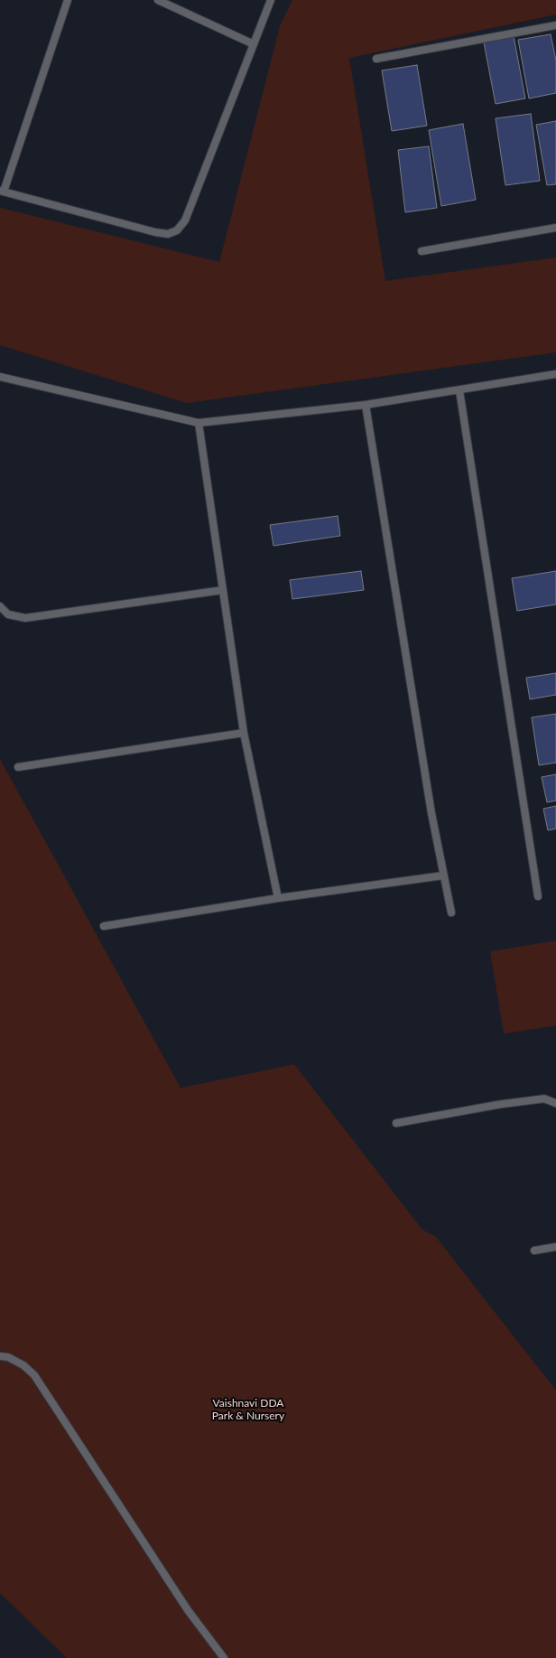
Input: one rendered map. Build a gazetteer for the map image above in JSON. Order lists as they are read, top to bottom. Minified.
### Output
{"parks":["Vaishnavi DDA Park & Nursery"]}
